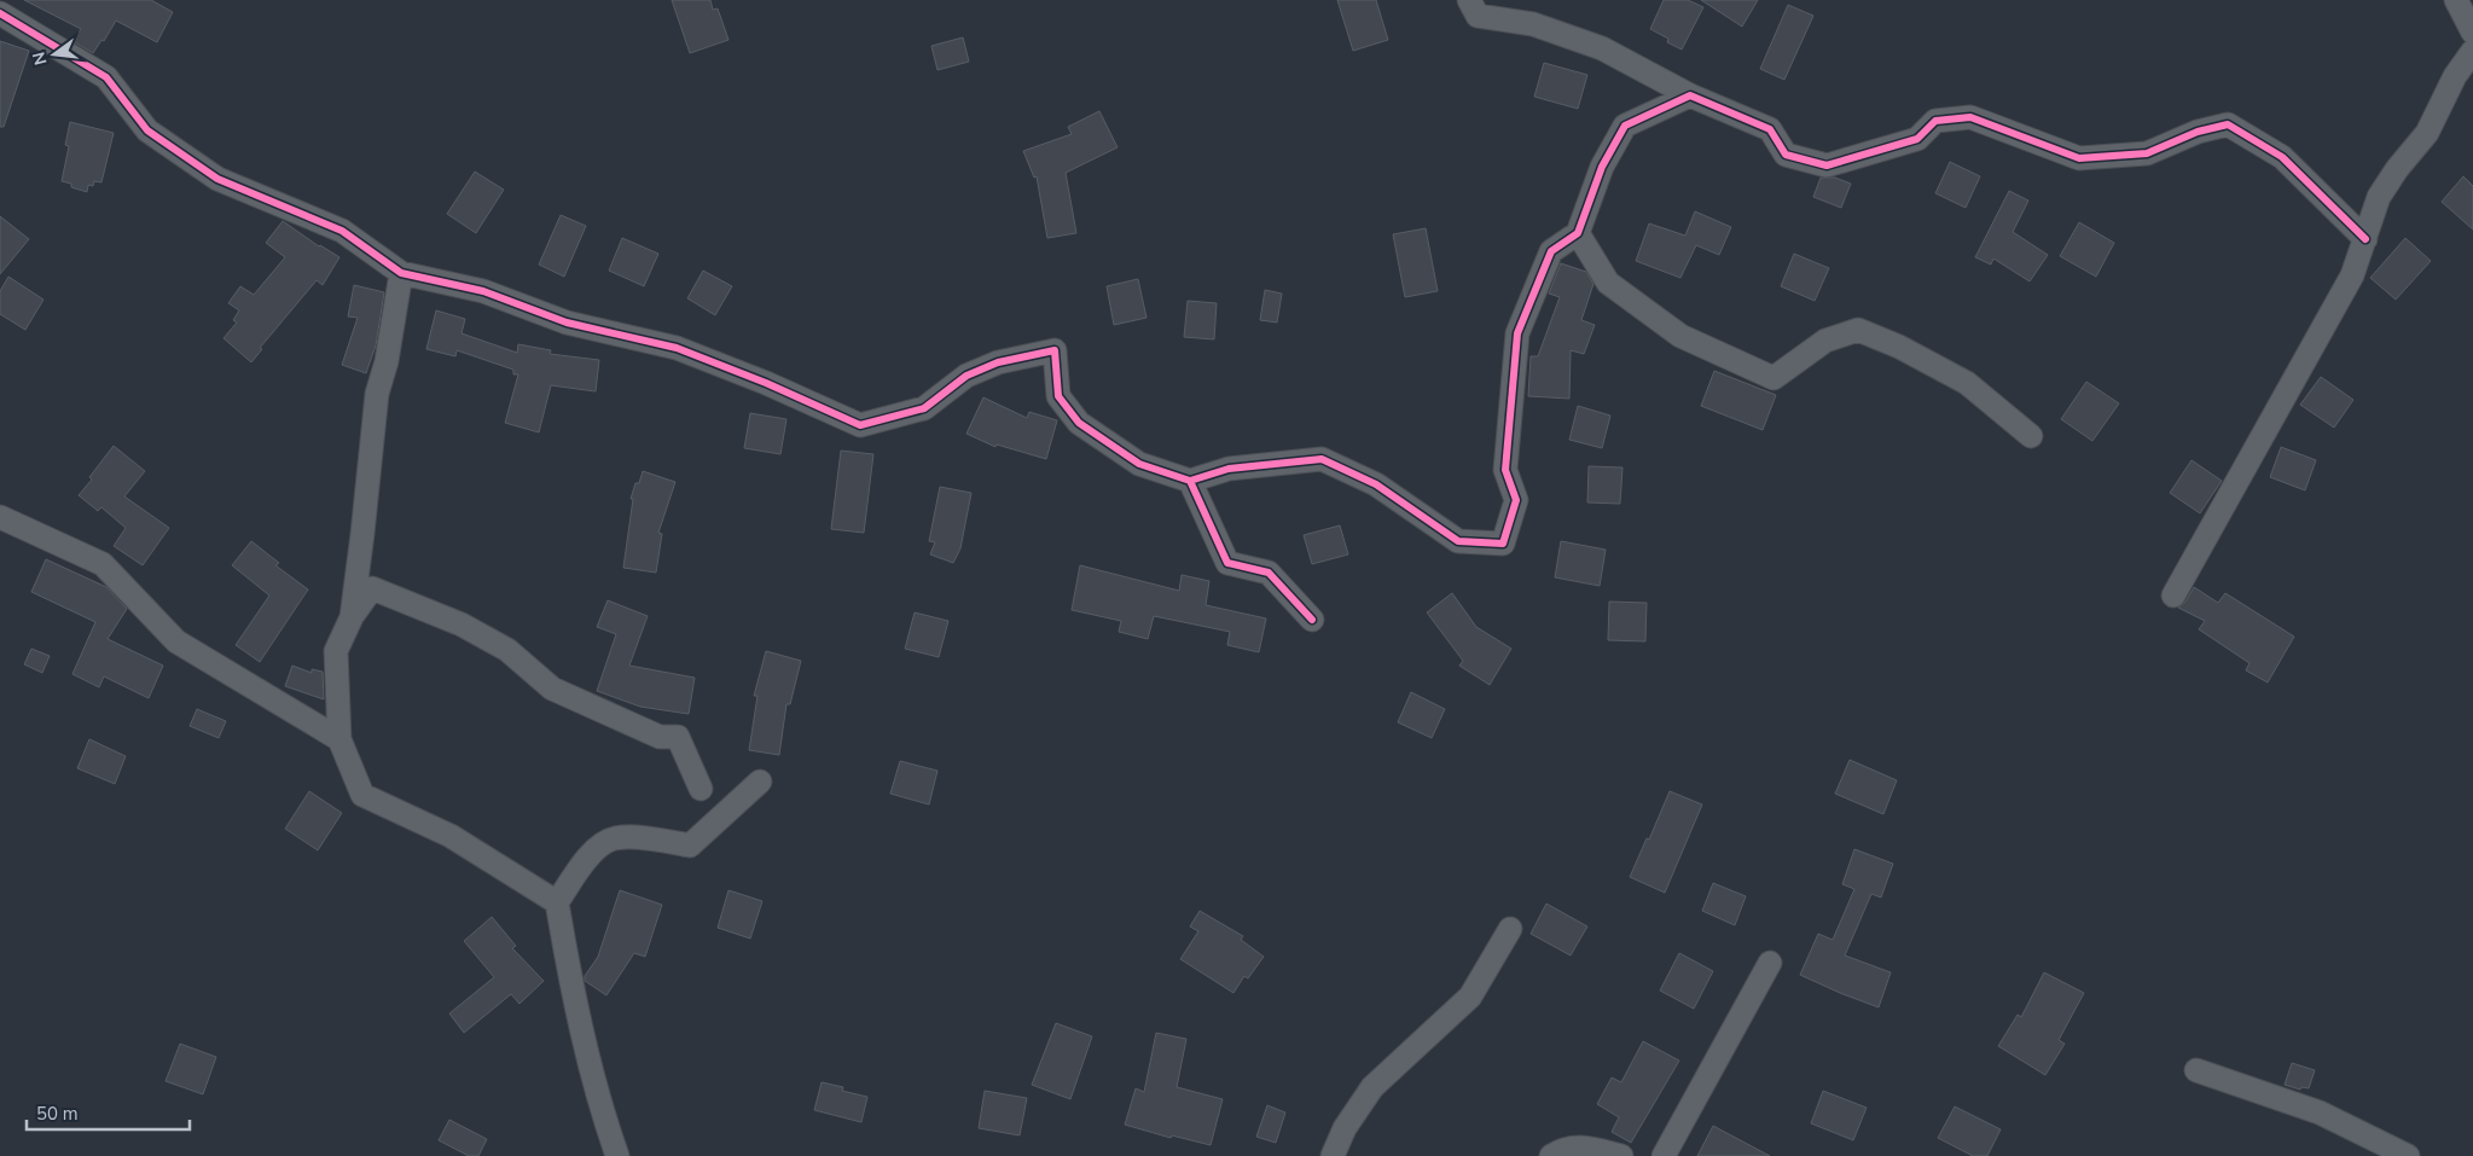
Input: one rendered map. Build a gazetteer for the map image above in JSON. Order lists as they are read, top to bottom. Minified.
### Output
{"scale_bar":"50 m","north":"left"}
